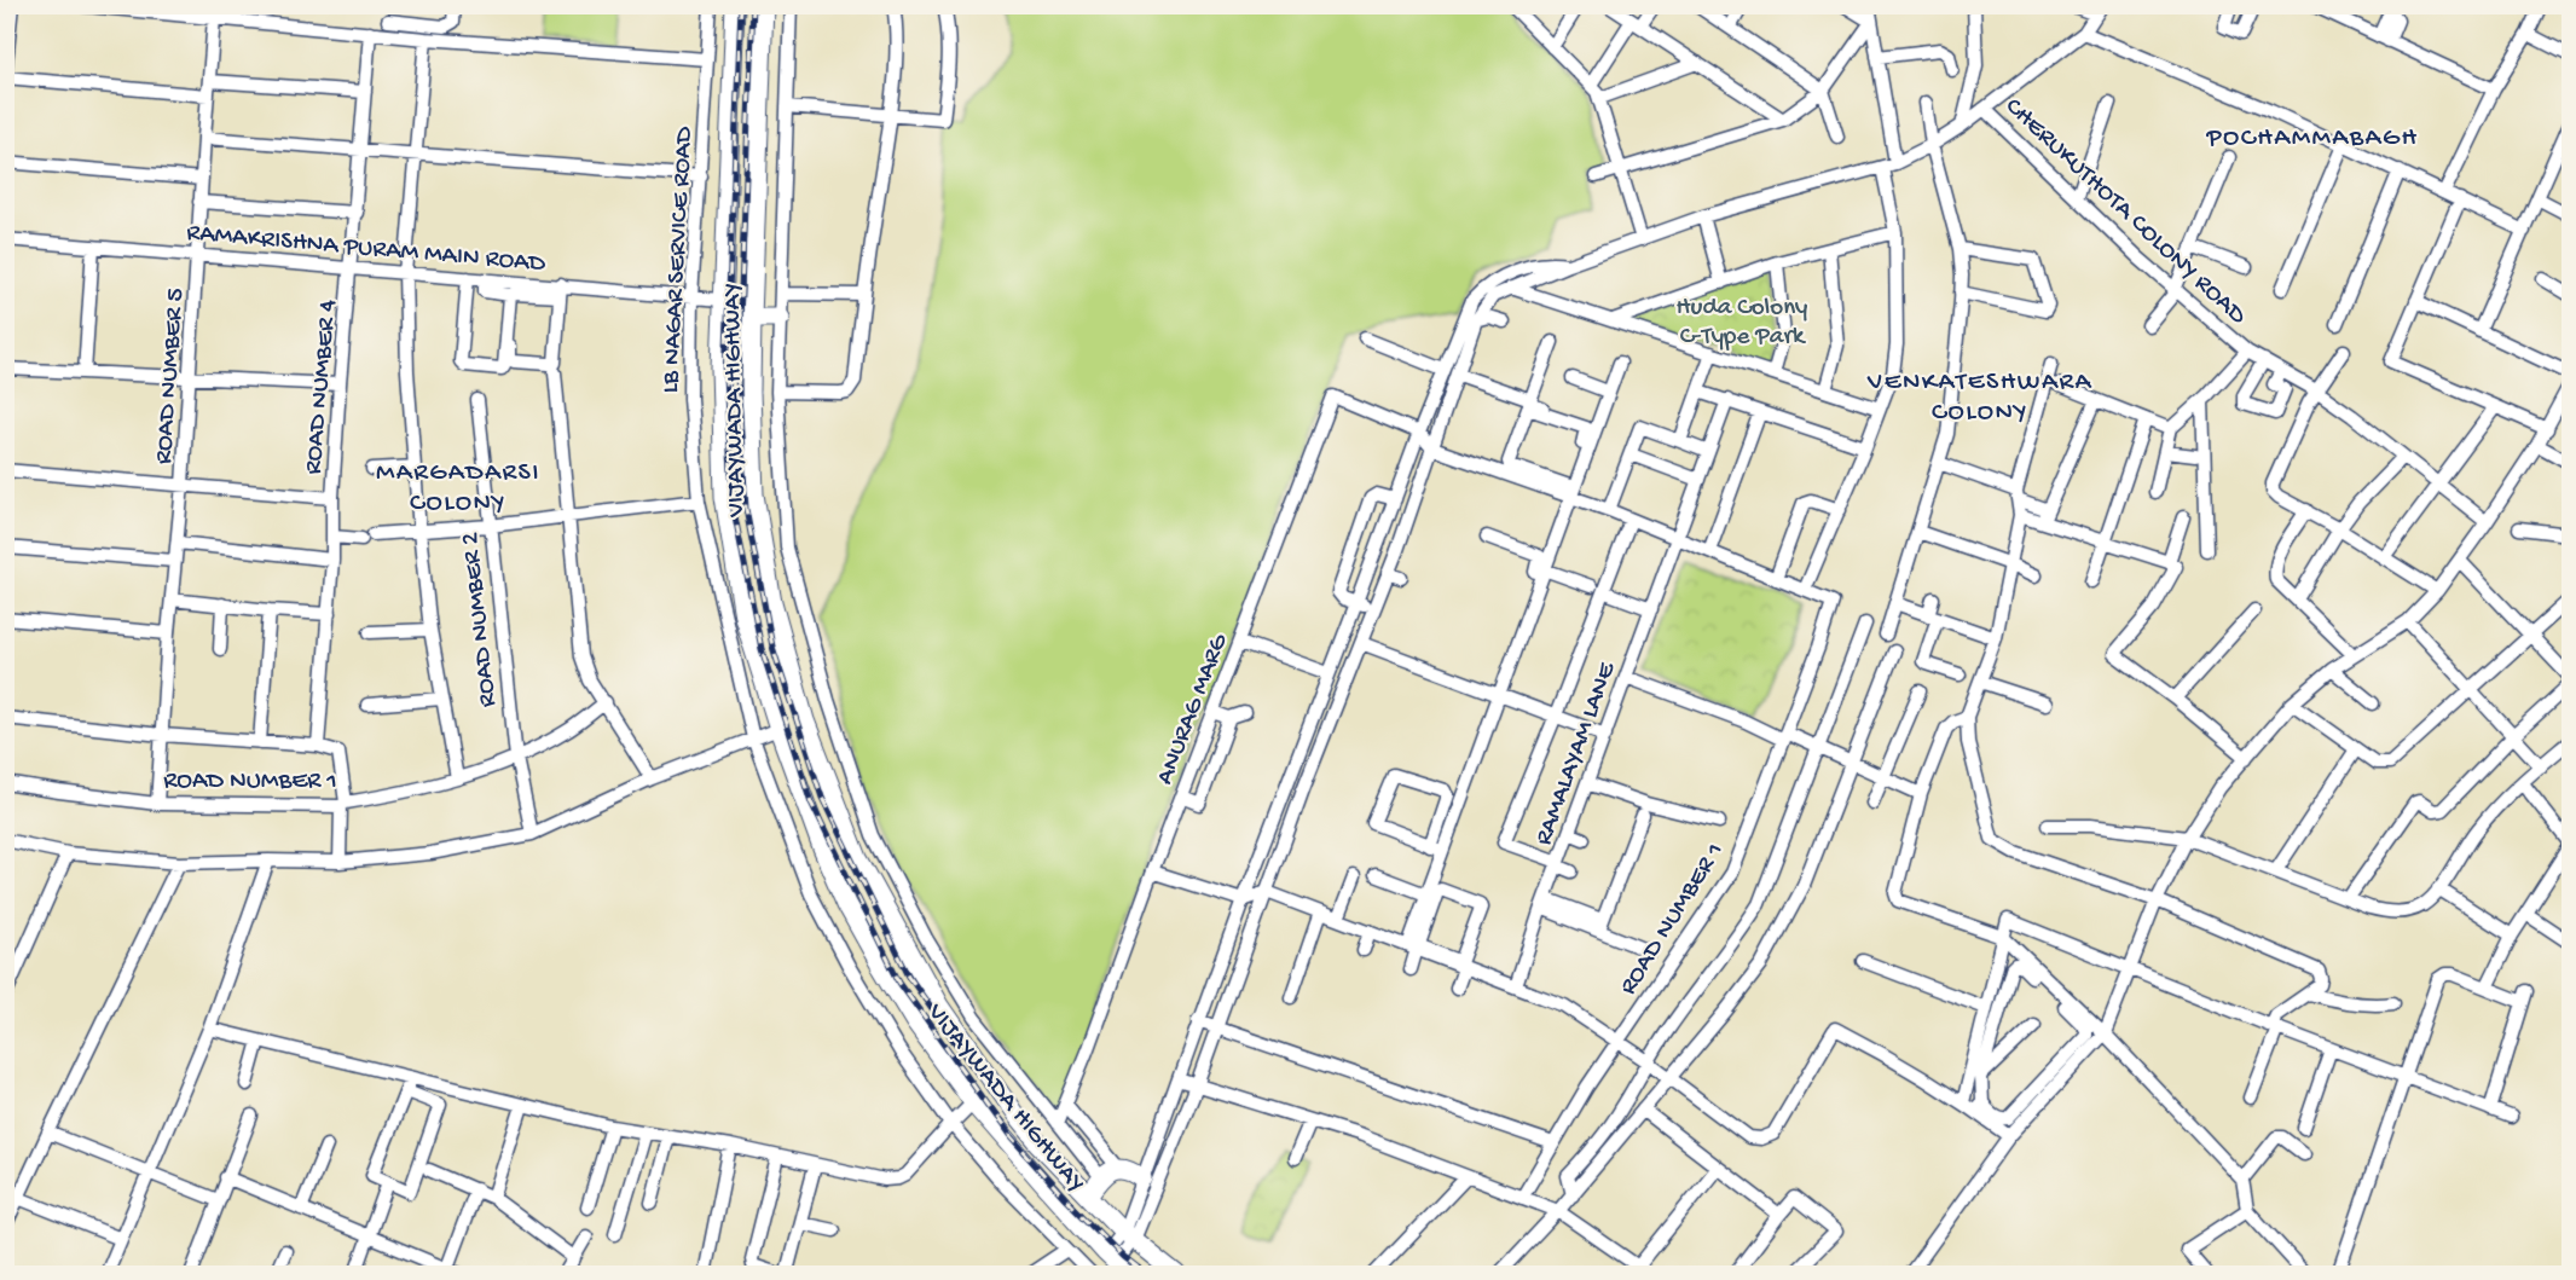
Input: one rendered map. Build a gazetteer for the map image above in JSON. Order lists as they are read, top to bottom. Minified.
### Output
{"streets":{"highway":["VIJAYWADA HIGHWAY"],"street":["CHERUKUTHOTA COLONY ROAD","RAMAKRISHNA PURAM MAIN ROAD","LB NAGAR SERVICE ROAD","ROAD NUMBER 5","ROAD NUMBER 4","ROAD NUMBER 2","ANURAG MARG","RAMALAYAM LANE","ROAD NUMBER 1"]},"crossings":[["RAMAKRISHNA PURAM MAIN ROAD","LB NAGAR SERVICE ROAD"],["RAMAKRISHNA PURAM MAIN ROAD","ROAD NUMBER 5"],["RAMAKRISHNA PURAM MAIN ROAD","ROAD NUMBER 4"],["RAMAKRISHNA PURAM MAIN ROAD","VIJAYWADA HIGHWAY"],["ROAD NUMBER 5","ROAD NUMBER 1"],["ROAD NUMBER 2","ROAD NUMBER 1"]],"districts":["POCHAMMABAGH","VENKATESHWARA COLONY","MARGADARSI COLONY"],"parks":["Huda Colony C-Type Park"]}
